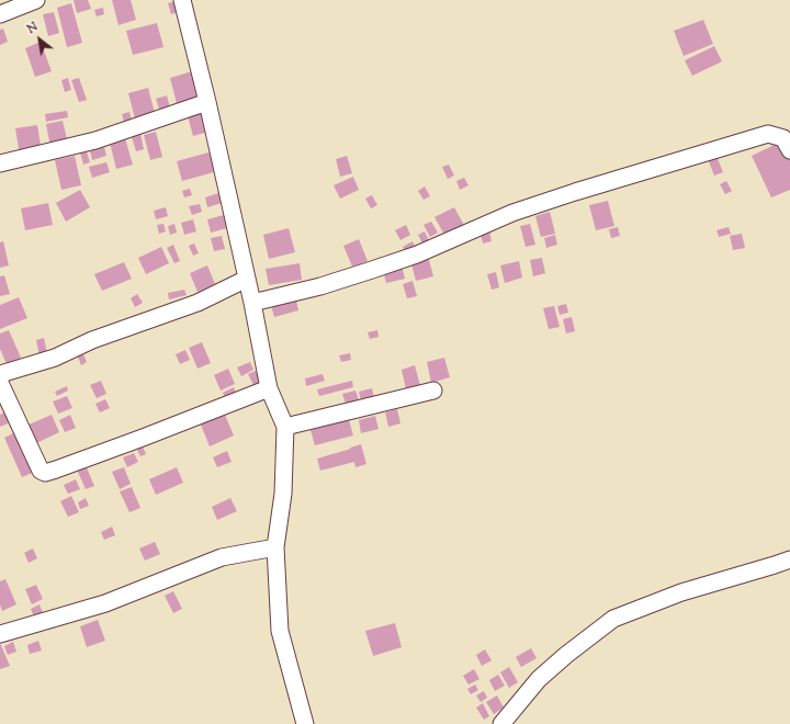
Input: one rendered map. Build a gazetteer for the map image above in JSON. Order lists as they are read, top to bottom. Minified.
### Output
{"north":"top left"}
